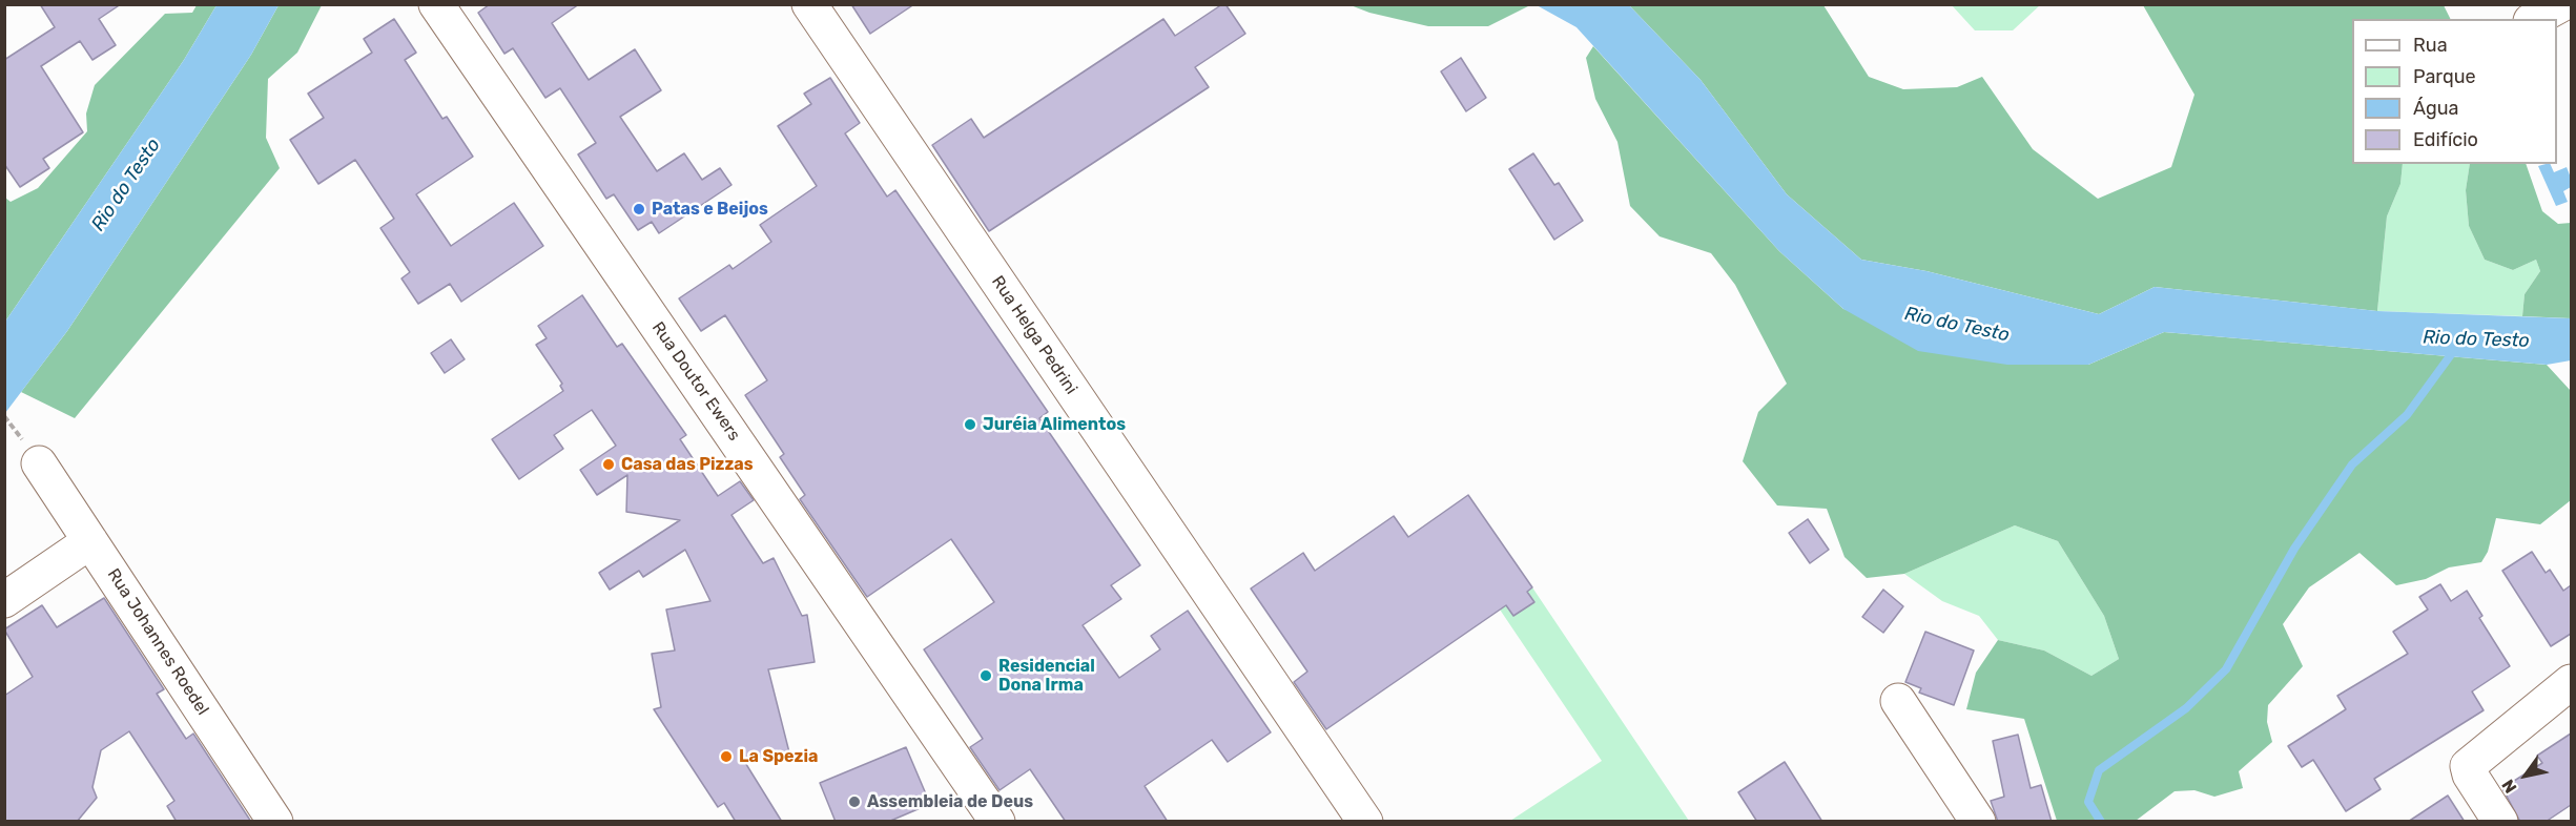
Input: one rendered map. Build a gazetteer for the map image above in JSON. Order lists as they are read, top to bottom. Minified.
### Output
{"streets":{"street":["Rua Helga Pedrini","Rua Doutor Ewers","Rua Johannes Roedel"]},"water":["Rio do Testo"],"places":["Patas e Beijos","Juréia Alimentos","Casa das Pizzas","Residencial Dona Irma","La Spezia","Assembleia de Deus"],"legend":["Rua","Parque","Água","Edifício"],"north":"bottom left"}
